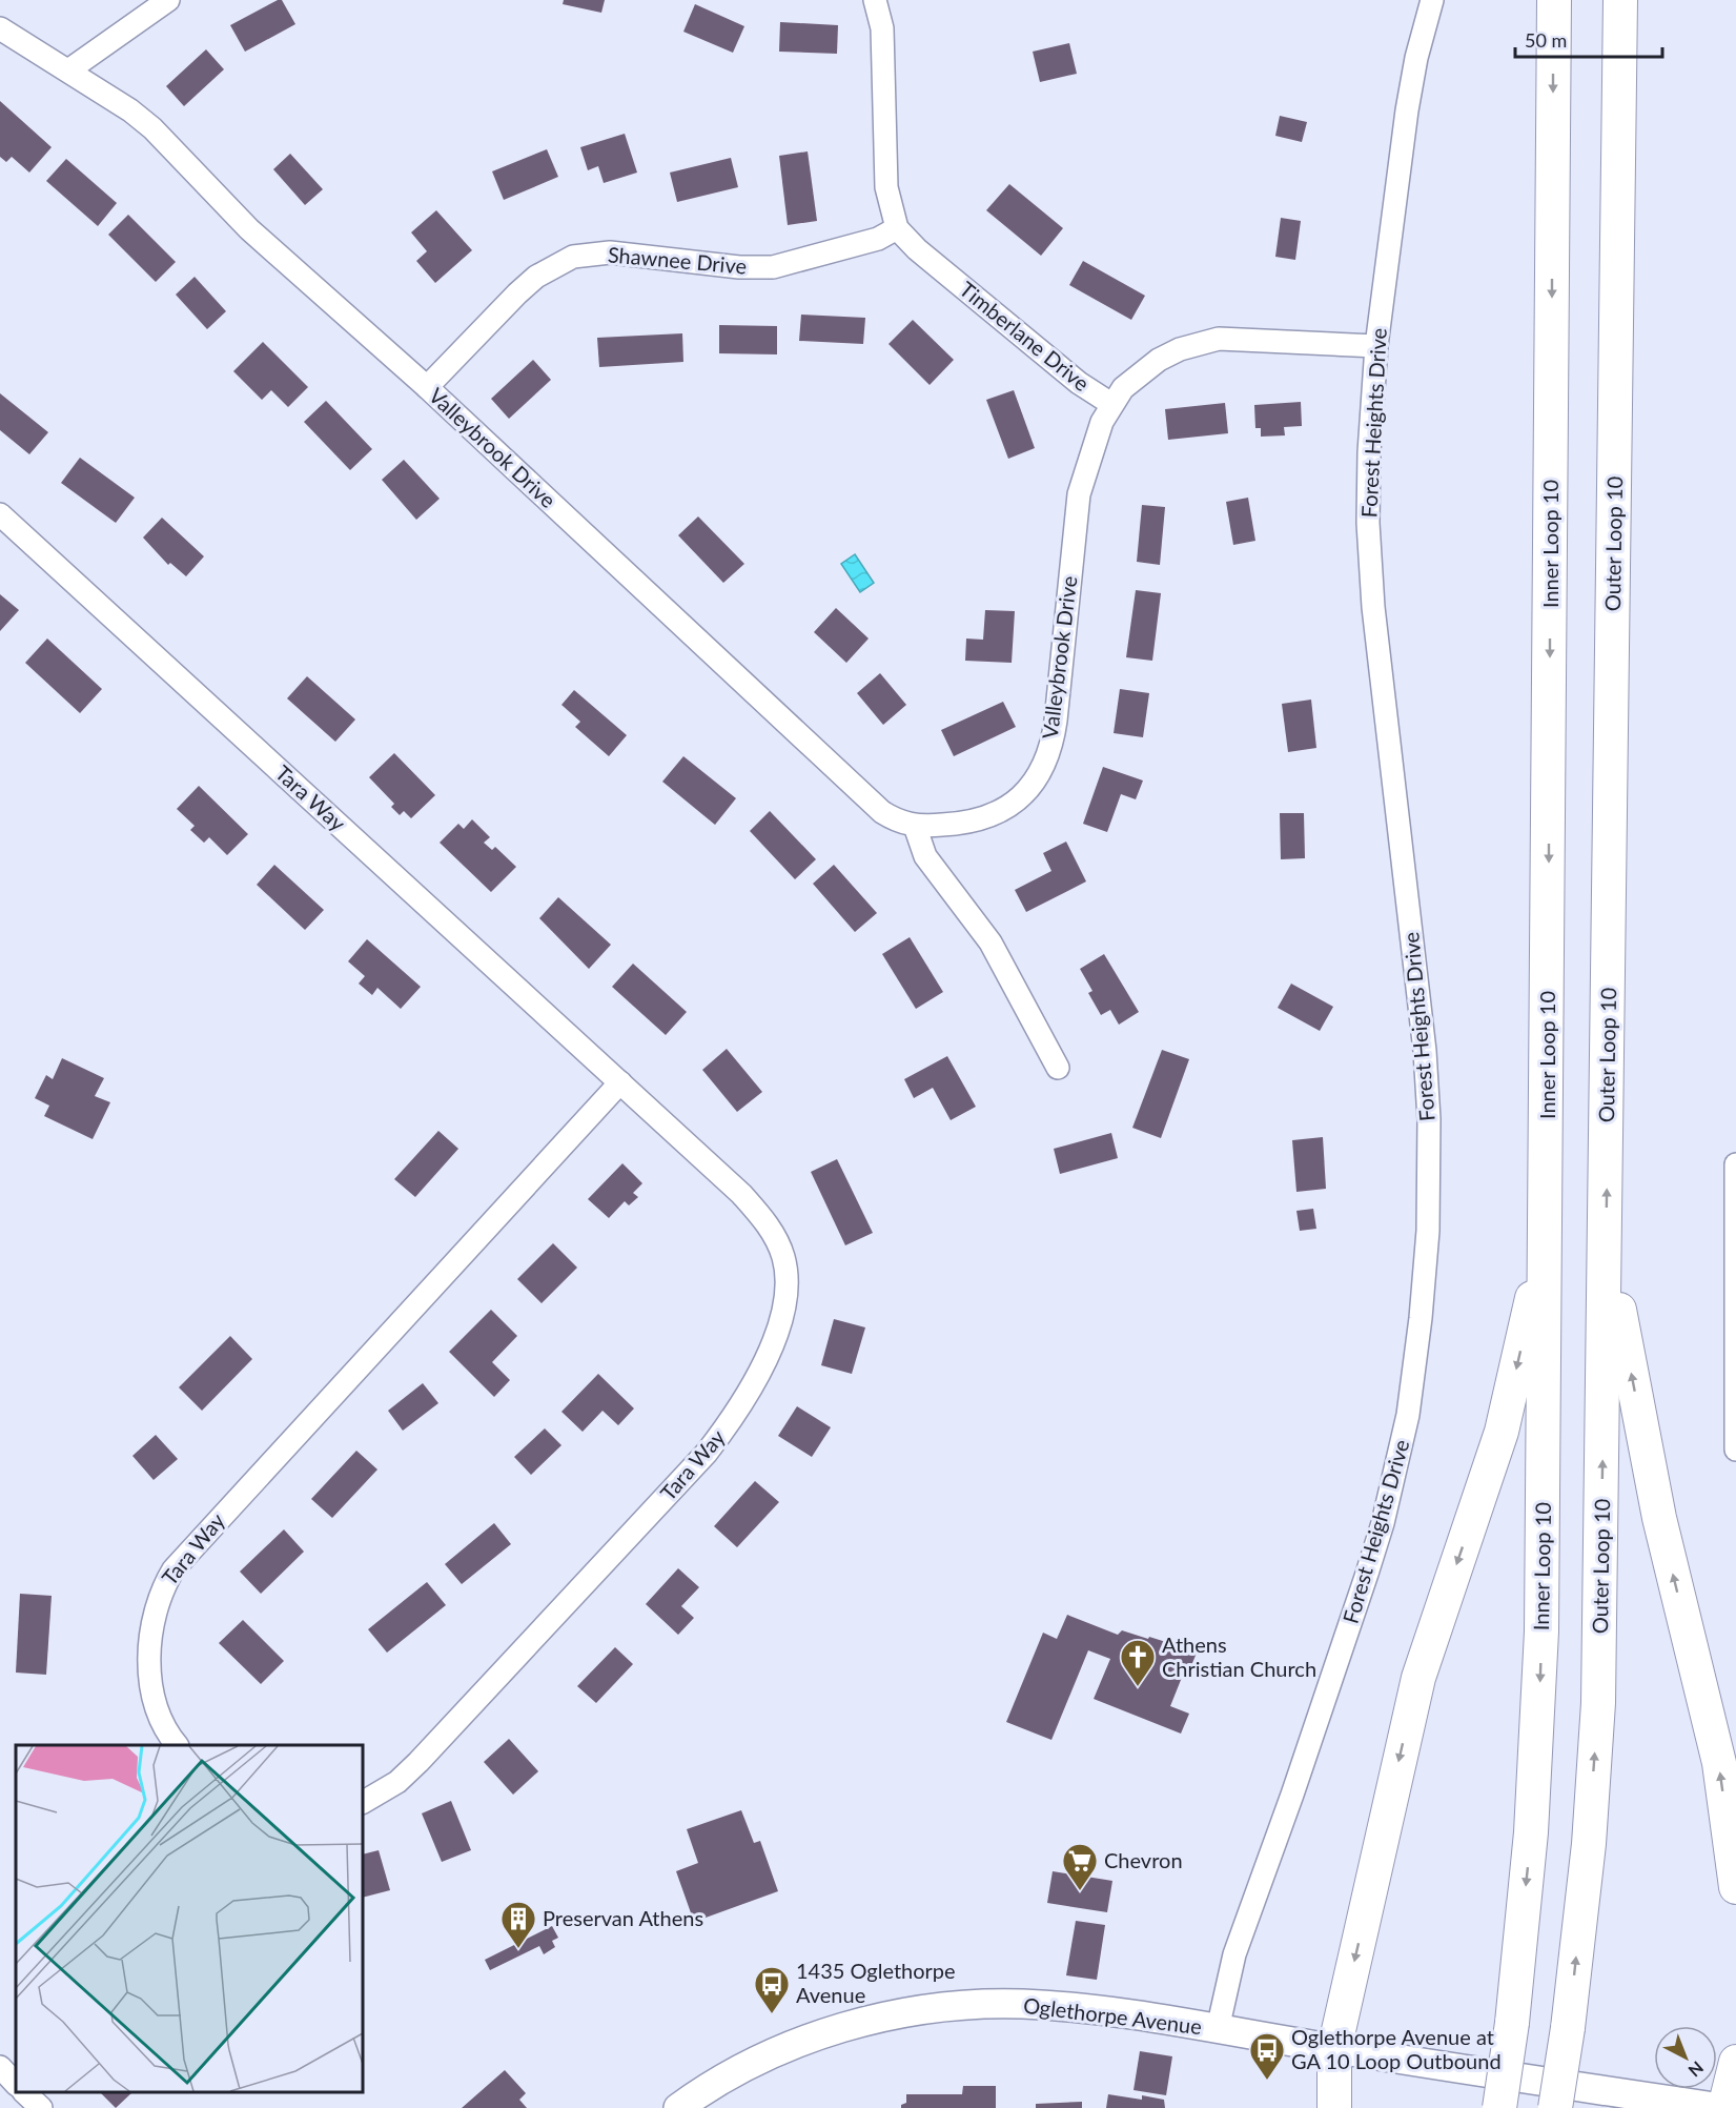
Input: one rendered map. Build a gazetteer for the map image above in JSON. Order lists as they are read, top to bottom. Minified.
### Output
{"streets":{"highway":["Inner Loop 10","Outer Loop 10"],"main road":["Oglethorpe Avenue"],"street":["Shawnee Drive","Timberlane Drive","Forest Heights Drive","Valleybrook Drive","Tara Way"]},"crossings":[["Shawnee Drive","Timberlane Drive"],["Shawnee Drive","Valleybrook Drive"],["Timberlane Drive","Forest Heights Drive"],["Timberlane Drive","Valleybrook Drive"],["Forest Heights Drive","Oglethorpe Avenue"],["Outer Loop 10","Oglethorpe Avenue"]],"places":{"church":["Athens Christian Church"],"supermarket":["Chevron"],"building":["Preservan Athens"],"bus stop":["1435 Oglethorpe Avenue","Oglethorpe Avenue at GA 10 Loop Outbound"]},"scale_bar":"50 m","north":"bottom right"}
